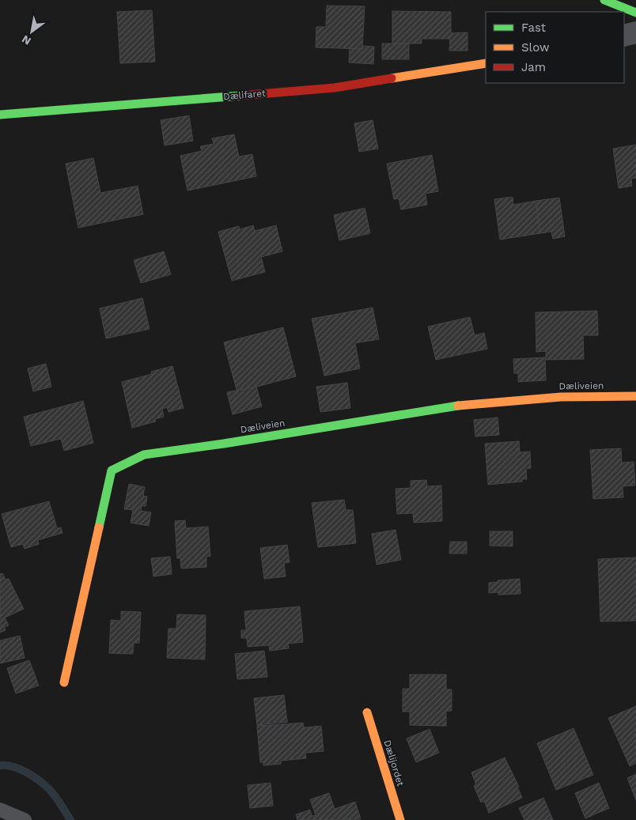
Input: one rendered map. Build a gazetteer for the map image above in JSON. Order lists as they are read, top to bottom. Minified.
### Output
{"streets":{"street":["Dælifaret","Dæliveien","Dælijordet"]},"legend":["Fast","Slow","Jam"],"north":"bottom left"}
